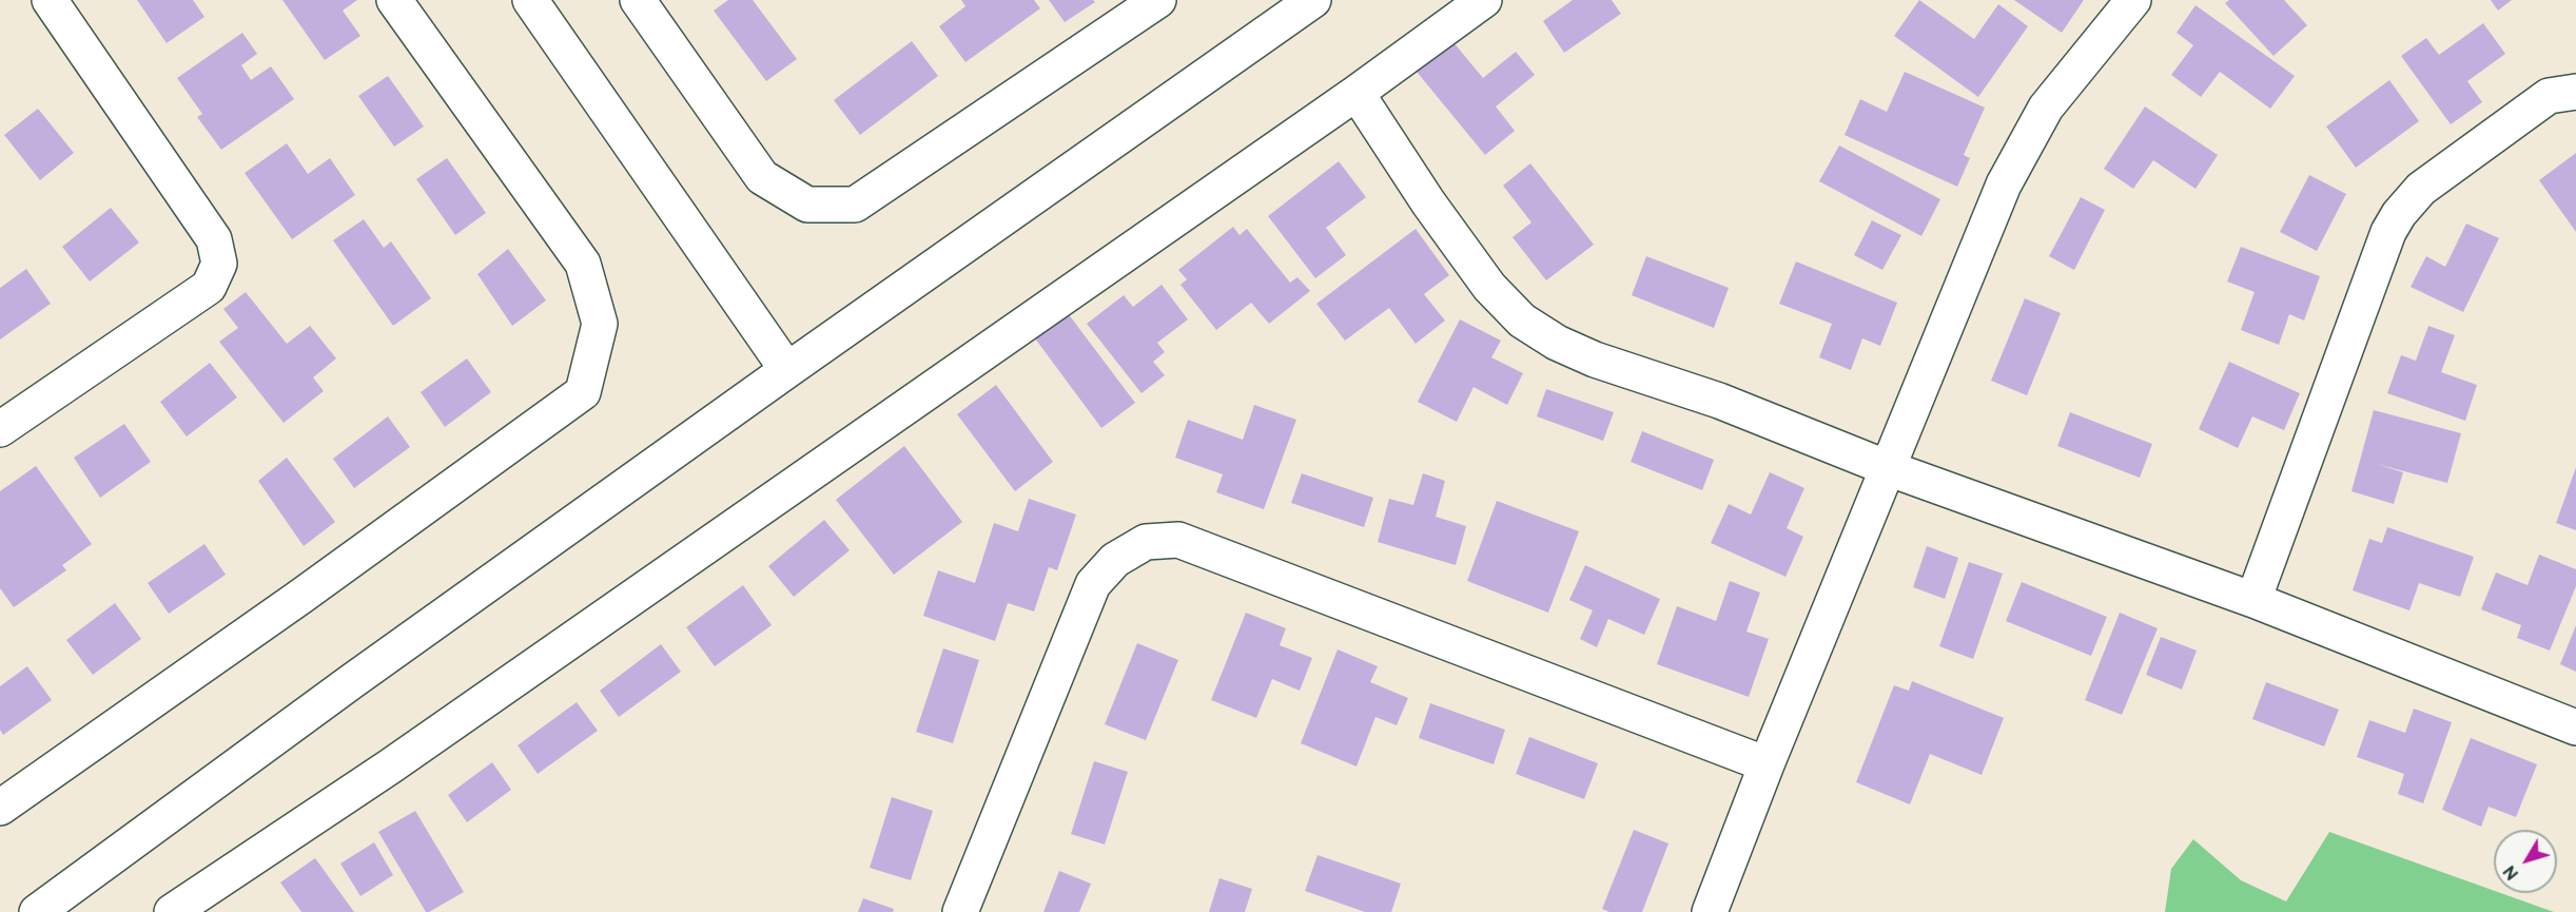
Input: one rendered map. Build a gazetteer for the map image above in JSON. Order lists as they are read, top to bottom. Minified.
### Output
{"north":"bottom left"}
